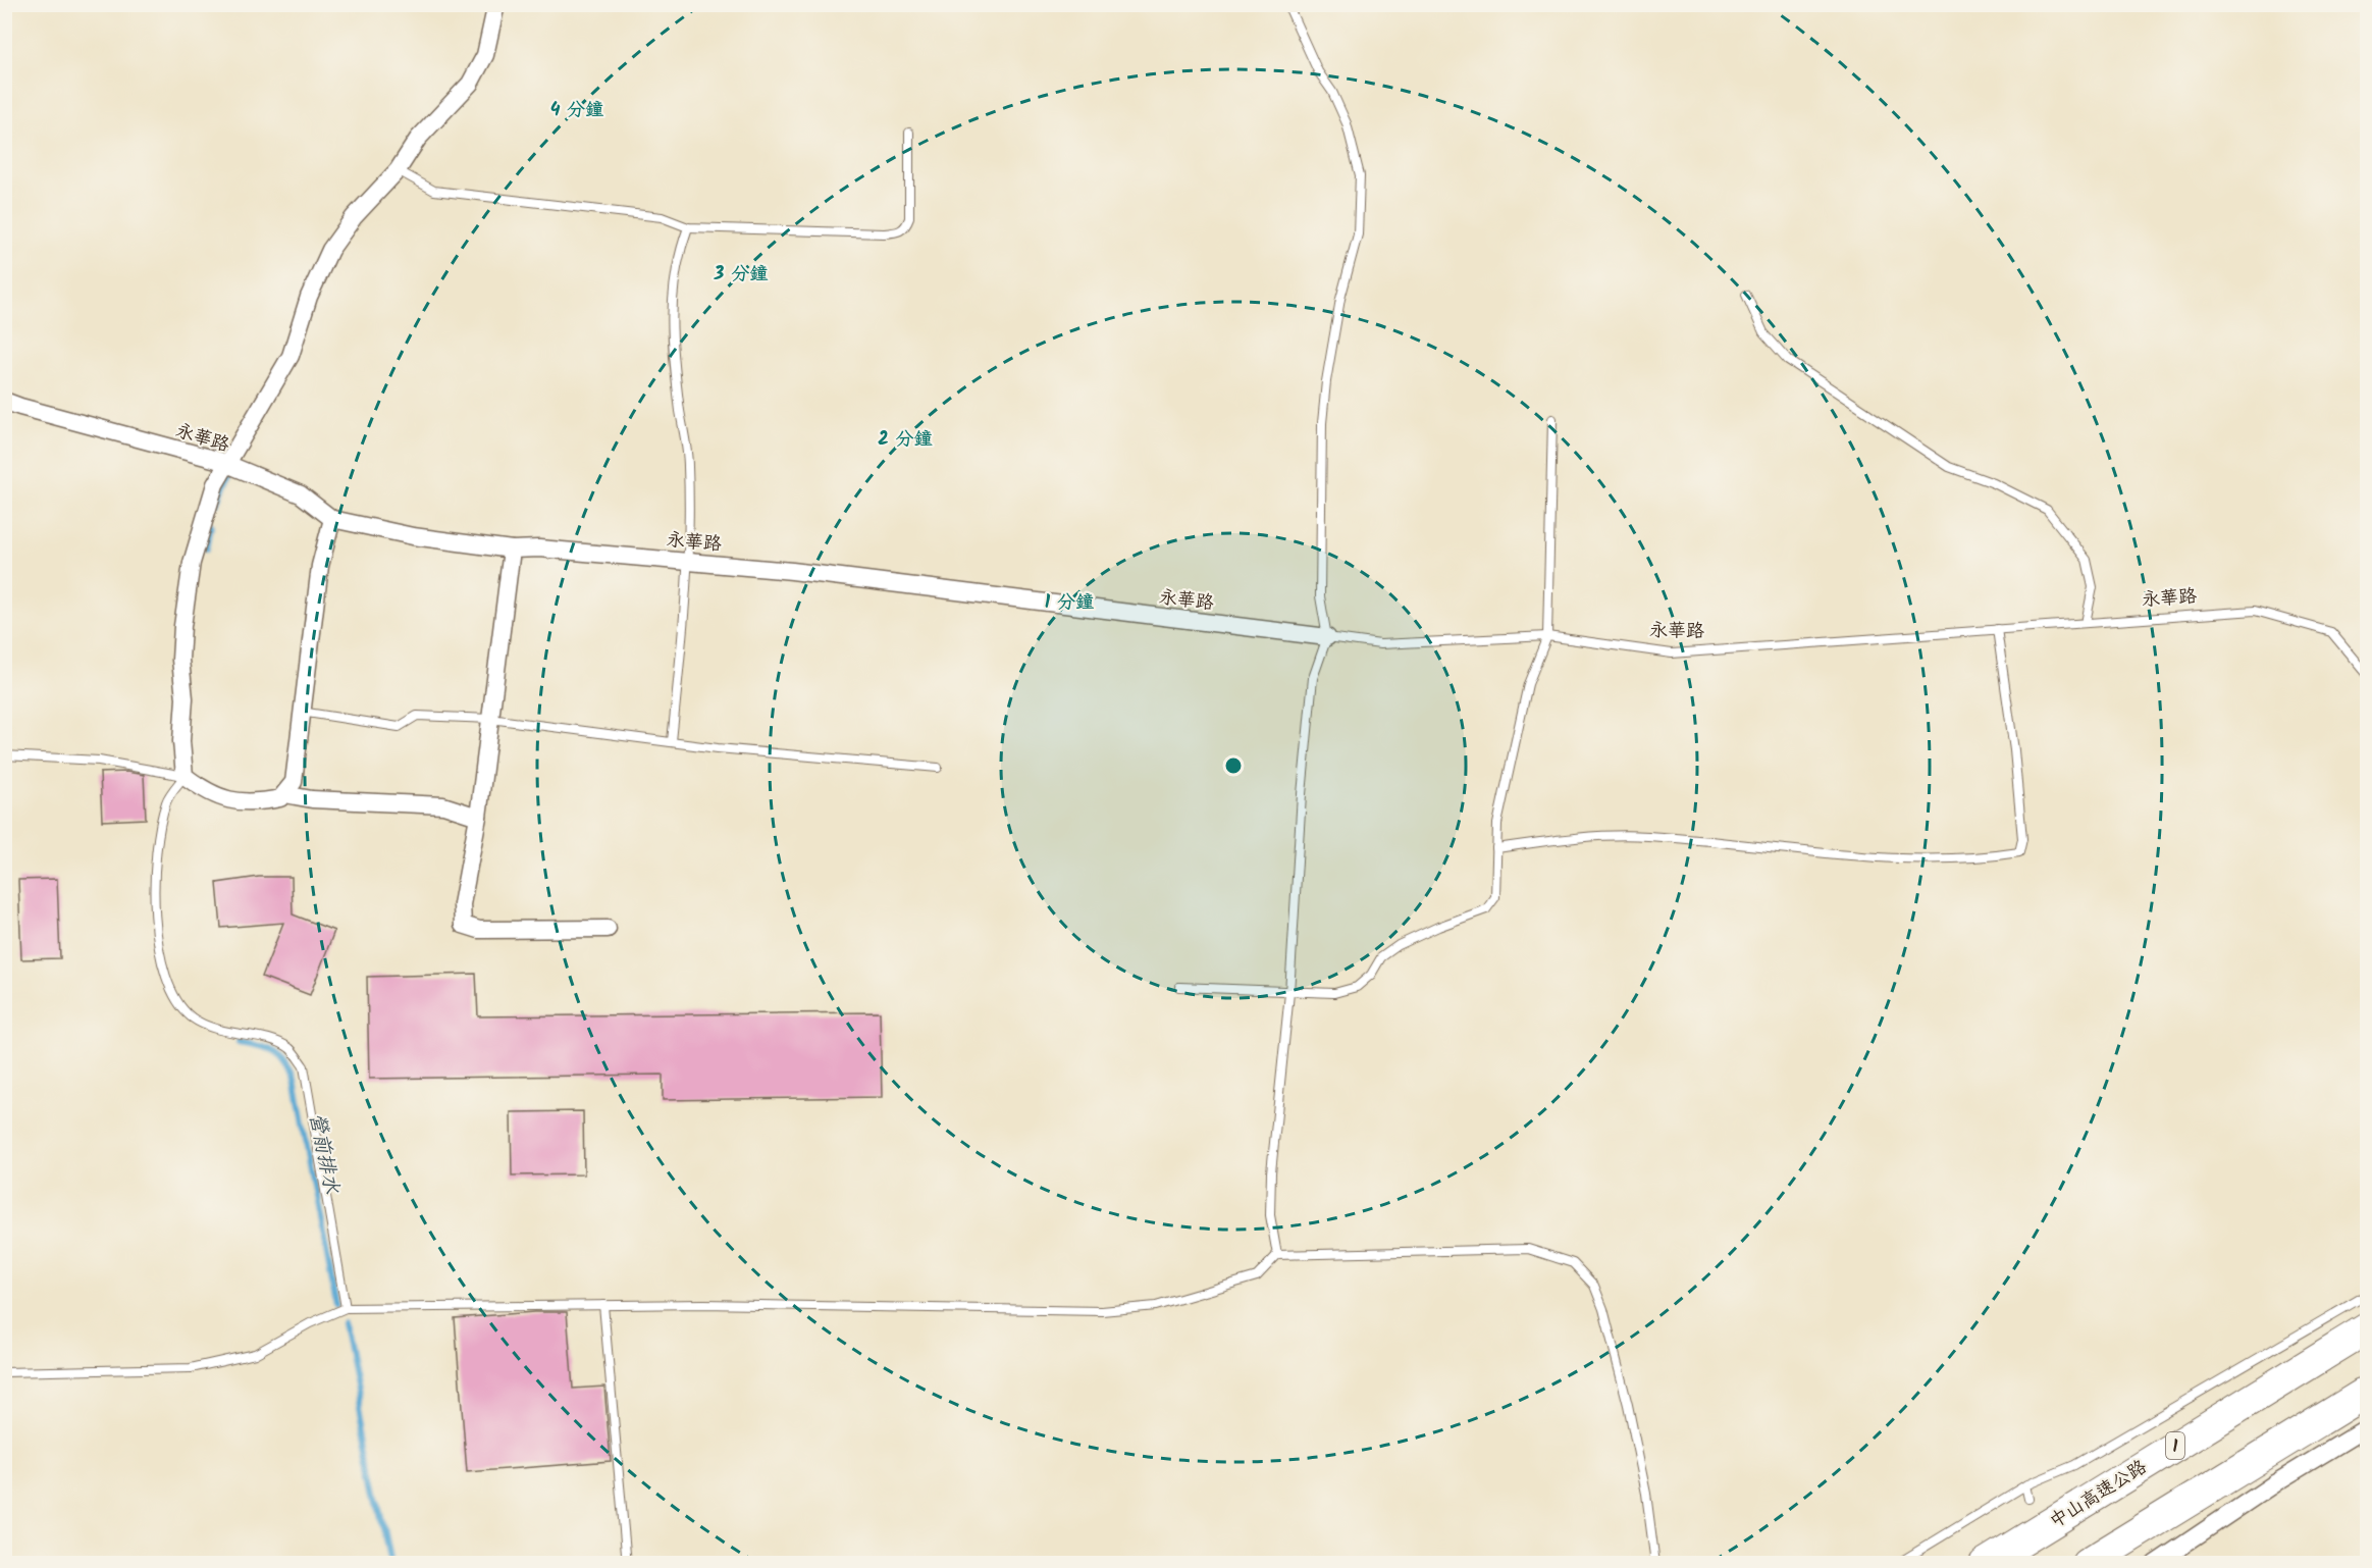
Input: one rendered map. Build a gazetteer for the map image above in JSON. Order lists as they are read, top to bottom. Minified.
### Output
{"streets":{"highway":["1","中山高速公路"],"street":["永華路"]},"water":["營前排水"],"rings":["4 分鐘","3 分鐘","2 分鐘","1 分鐘"]}
